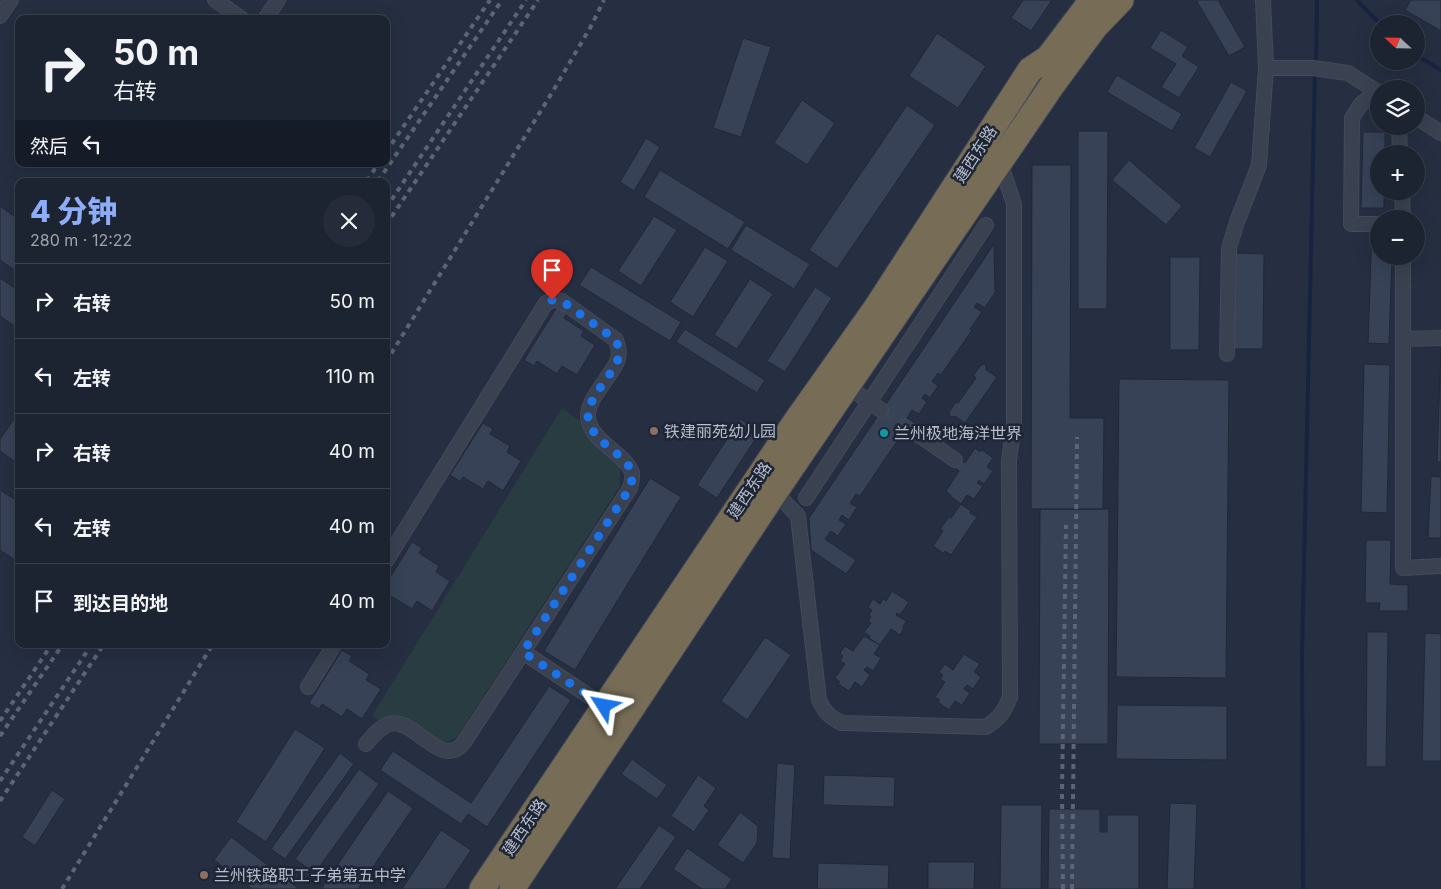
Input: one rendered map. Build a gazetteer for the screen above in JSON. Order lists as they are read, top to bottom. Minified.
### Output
{"streets":{"highway":["建西东路"]},"places":["铁建丽苑幼儿园","兰州极地海洋世界","兰州铁路职工子弟第五中学"],"north":"left","page":{"map_buttons":["+","−"],"turn":["50 m","右转"],"then":"然后","heading":["4 分钟","280 m · 12:22"],"list":[{"name":"右转","value":"50 m"},{"name":"左转","value":"110 m"},{"name":"右转","value":"40 m"},{"name":"左转","value":"40 m"},{"name":"到达目的地","value":"40 m"}]}}
